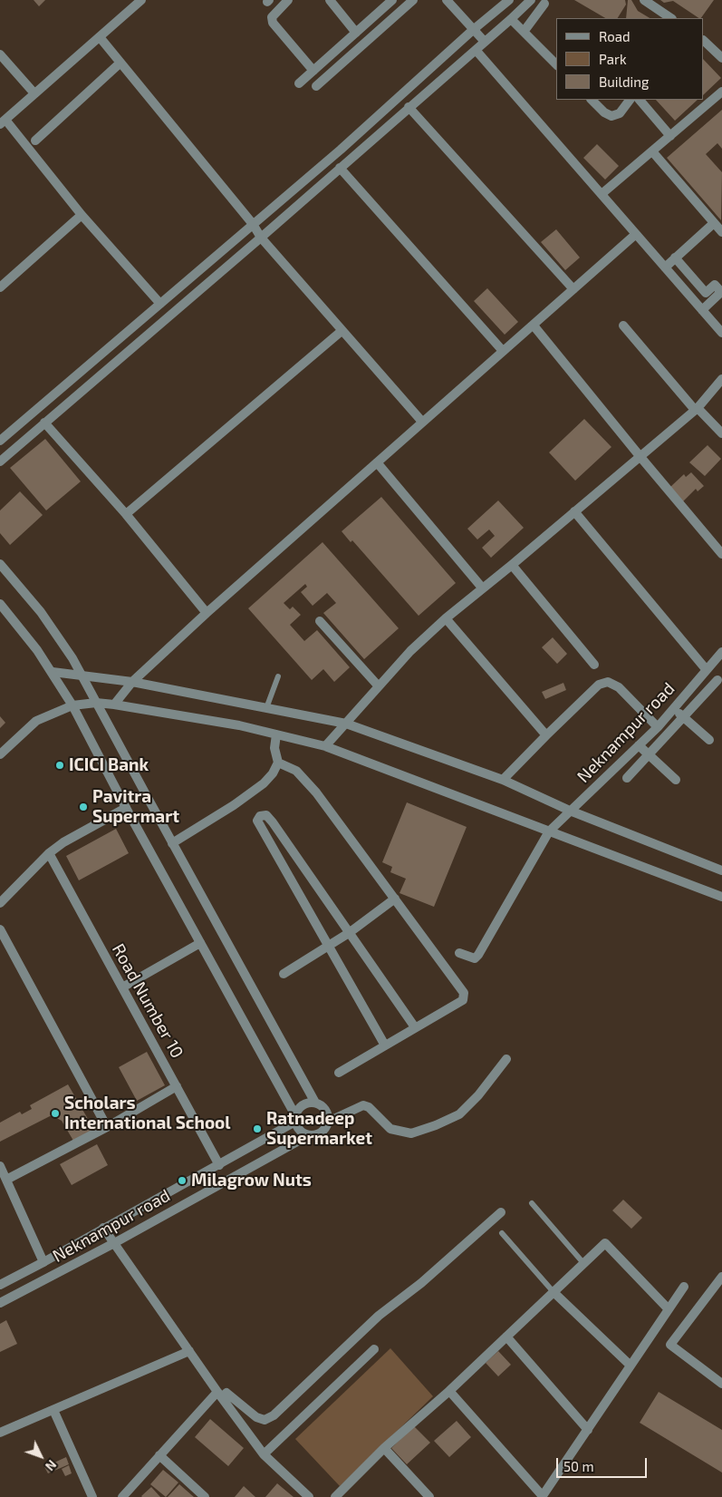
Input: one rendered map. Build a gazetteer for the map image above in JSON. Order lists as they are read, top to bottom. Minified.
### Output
{"streets":{"street":["Neknampur road","Road Number 10"]},"crossings":[["Neknampur road","Road Number 10"]],"places":["ICICI Bank","Pavitra Supermart","Scholars International School","Ratnadeep Supermarket","Milagrow Nuts"],"legend":["Road","Park","Building"],"scale_bar":"50 m","north":"bottom right"}
